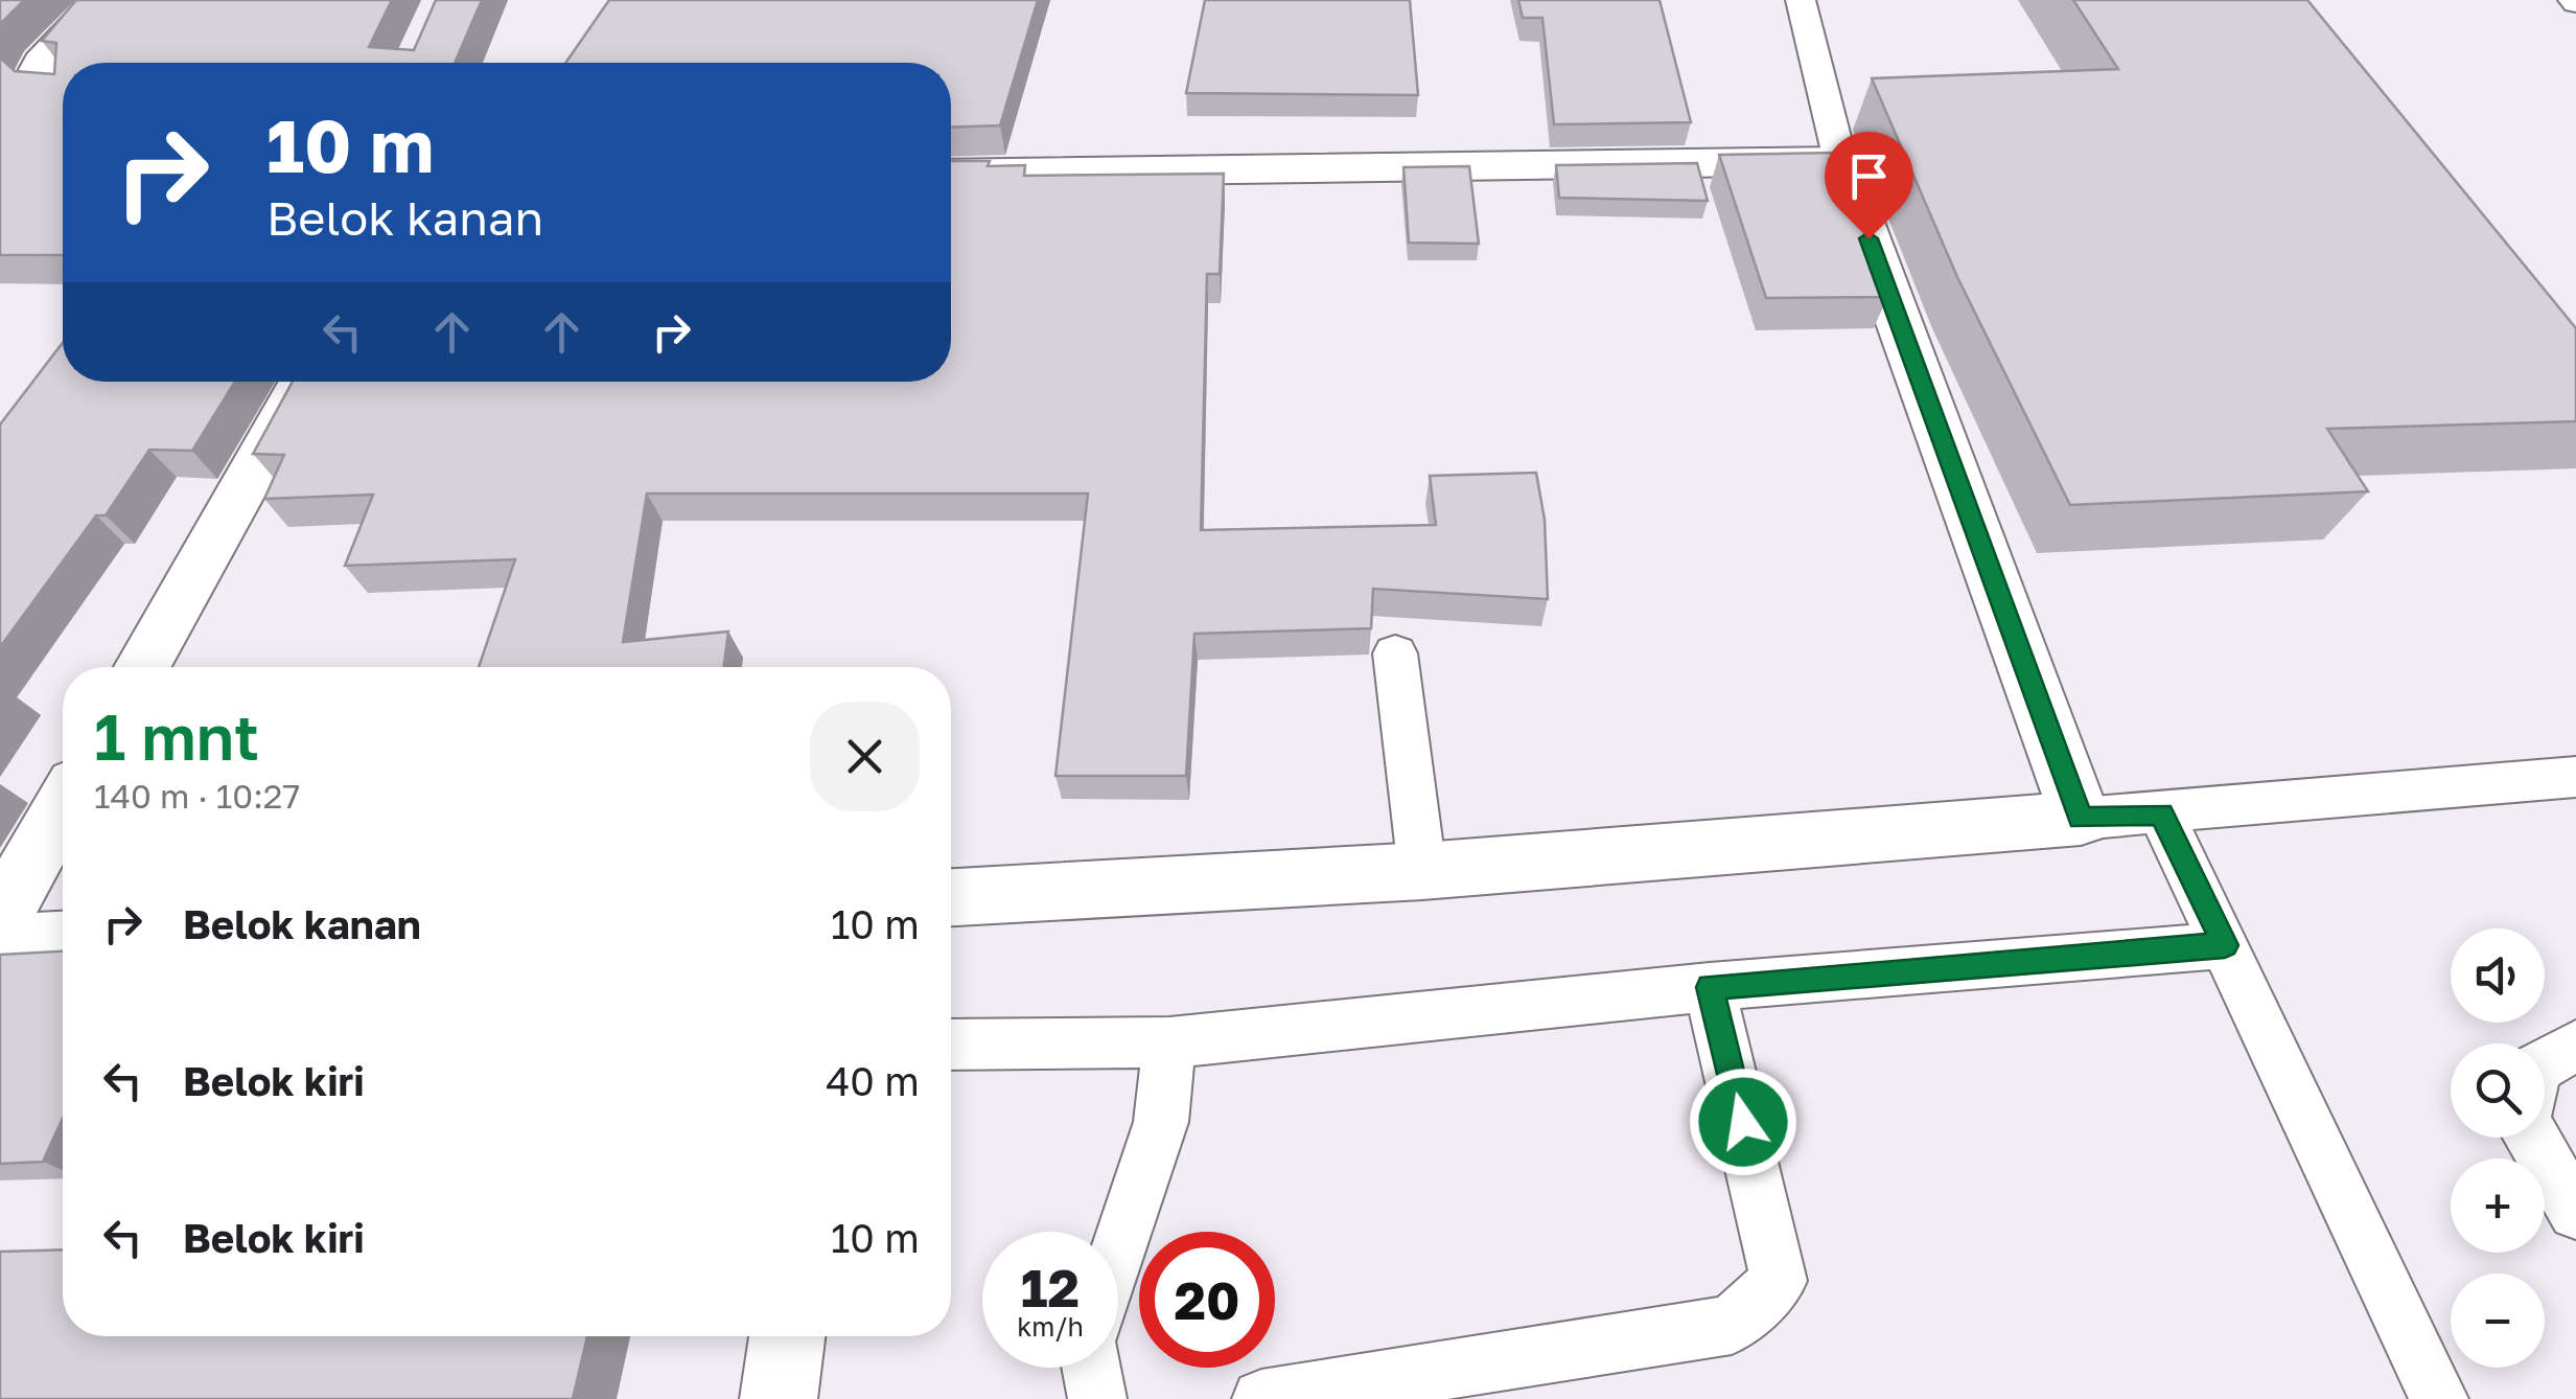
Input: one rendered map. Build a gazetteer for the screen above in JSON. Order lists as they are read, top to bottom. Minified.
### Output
{"page":{"turn":["10 m","Belok kanan"],"heading":["1 mnt","140 m · 10:27"],"list":[{"name":"Belok kanan","value":"10 m"},{"name":"Belok kiri","value":"40 m"},{"name":"Belok kiri","value":"10 m"}],"map_buttons":["+","−"],"speed":"12 km/h","limit":"20"}}
